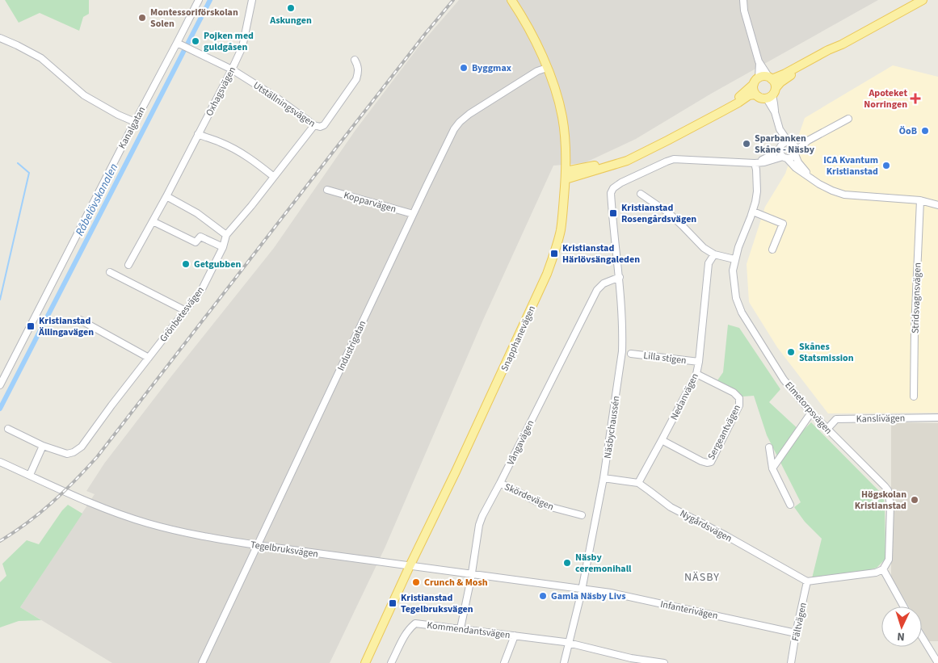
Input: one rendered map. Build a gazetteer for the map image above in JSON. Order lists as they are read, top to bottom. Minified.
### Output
{"streets":{"main road":["Snapphanevägen"],"street":["Oxhagsvägen","Utställningsvägen","Kanalgatan","Kopparvägen","Stridsvagnsvägen","Grönbetesvägen","Industrigatan","Lilla stigen","Nedanvägen","Elmetorpsvägen","Kanslivägen","Näsbychaussén","Sergeantvägen","Vångavägen","Skördevägen","Nygårdsvägen","Tegelbruksvägen","Infanterivägen","Fältvägen","Kommendantsvägen"]},"crossings":[["Oxhagsvägen","Utställningsvägen"],["Utställningsvägen","Kanalgatan"],["Utställningsvägen","Grönbetesvägen"],["Kopparvägen","Industrigatan"],["Snapphanevägen","Industrigatan"],["Snapphanevägen","Tegelbruksvägen"],["Industrigatan","Tegelbruksvägen"],["Lilla stigen","Nedanvägen"],["Nedanvägen","Sergeantvägen"],["Nedanvägen","Nygårdsvägen"],["Elmetorpsvägen","Kanslivägen"],["Elmetorpsvägen","Näsbychaussén"],["Näsbychaussén","Vångavägen"],["Näsbychaussén","Nygårdsvägen"],["Näsbychaussén","Tegelbruksvägen"],["Näsbychaussén","Infanterivägen"],["Näsbychaussén","Kommendantsvägen"],["Vångavägen","Skördevägen"],["Vångavägen","Tegelbruksvägen"],["Vångavägen","Kommendantsvägen"],["Nygårdsvägen","Fältvägen"],["Tegelbruksvägen","Infanterivägen"],["Infanterivägen","Fältvägen"]],"districts":["NÄSBY"],"water":["Råbelövskanalen"],"places":{"other":["Askungen","Montessoriförskolan Solen","Pojken med guldgåsen","Byggmax","ÖoB","Sparbanken Skåne - Näsby","ICA Kvantum Kristianstad","Getgubben","Skånes Statsmission","Högskolan Kristianstad","Näsby ceremonihall","Crunch & Mosh","Gamla Näsby Livs"],"health":["Apoteket Norringen"],"transit":["Kristianstad Rosengårdsvägen","Kristianstad Härlövsängaleden","Kristianstad Ällingavägen","Kristianstad Tegelbruksvägen"]},"north":"bottom"}
